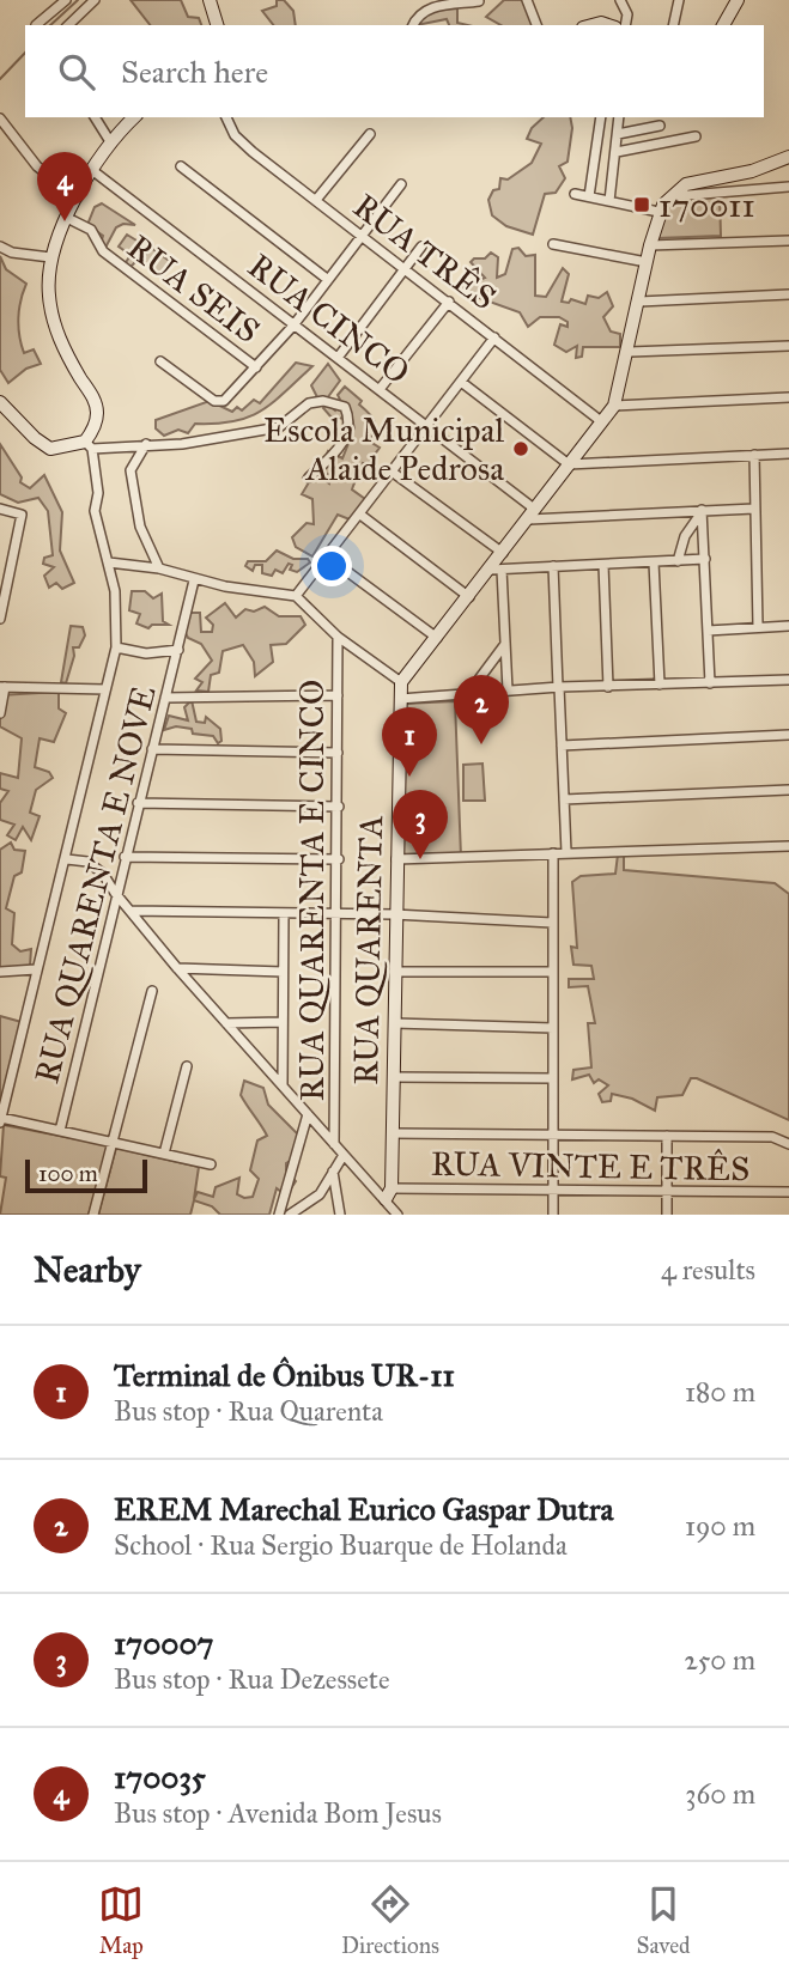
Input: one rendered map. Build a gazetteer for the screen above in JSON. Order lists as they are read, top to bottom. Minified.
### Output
{"streets":{"street":["RUA TRÊS","RUA SEIS","RUA CINCO","RUA QUARENTA E NOVE","RUA QUARENTA E CINCO","RUA QUARENTA","RUA VINTE E TRÊS"]},"crossings":[["RUA QUARENTA","RUA VINTE E TRÊS"]],"places":{"transit":["170011"],"other":["Escola Municipal Alaide Pedrosa"]},"scale_bar":"100 m","page":{"search":"Search here","pins":["4","2","1","3"],"scale":"100 m","heading":["Nearby","4 results"],"list":[{"mark":"1","name":"Terminal de Ônibus UR-11","note":"Bus stop · Rua Quarenta","value":"180 m"},{"mark":"2","name":"EREM Marechal Eurico Gaspar Dutra","note":"School · Rua Sergio Buarque de Holanda","value":"190 m"},{"mark":"3","name":"170007","note":"Bus stop · Rua Dezessete","value":"250 m"},{"mark":"4","name":"170035","note":"Bus stop · Avenida Bom Jesus","value":"360 m"}],"nav":["Map","Directions","Saved"]}}
